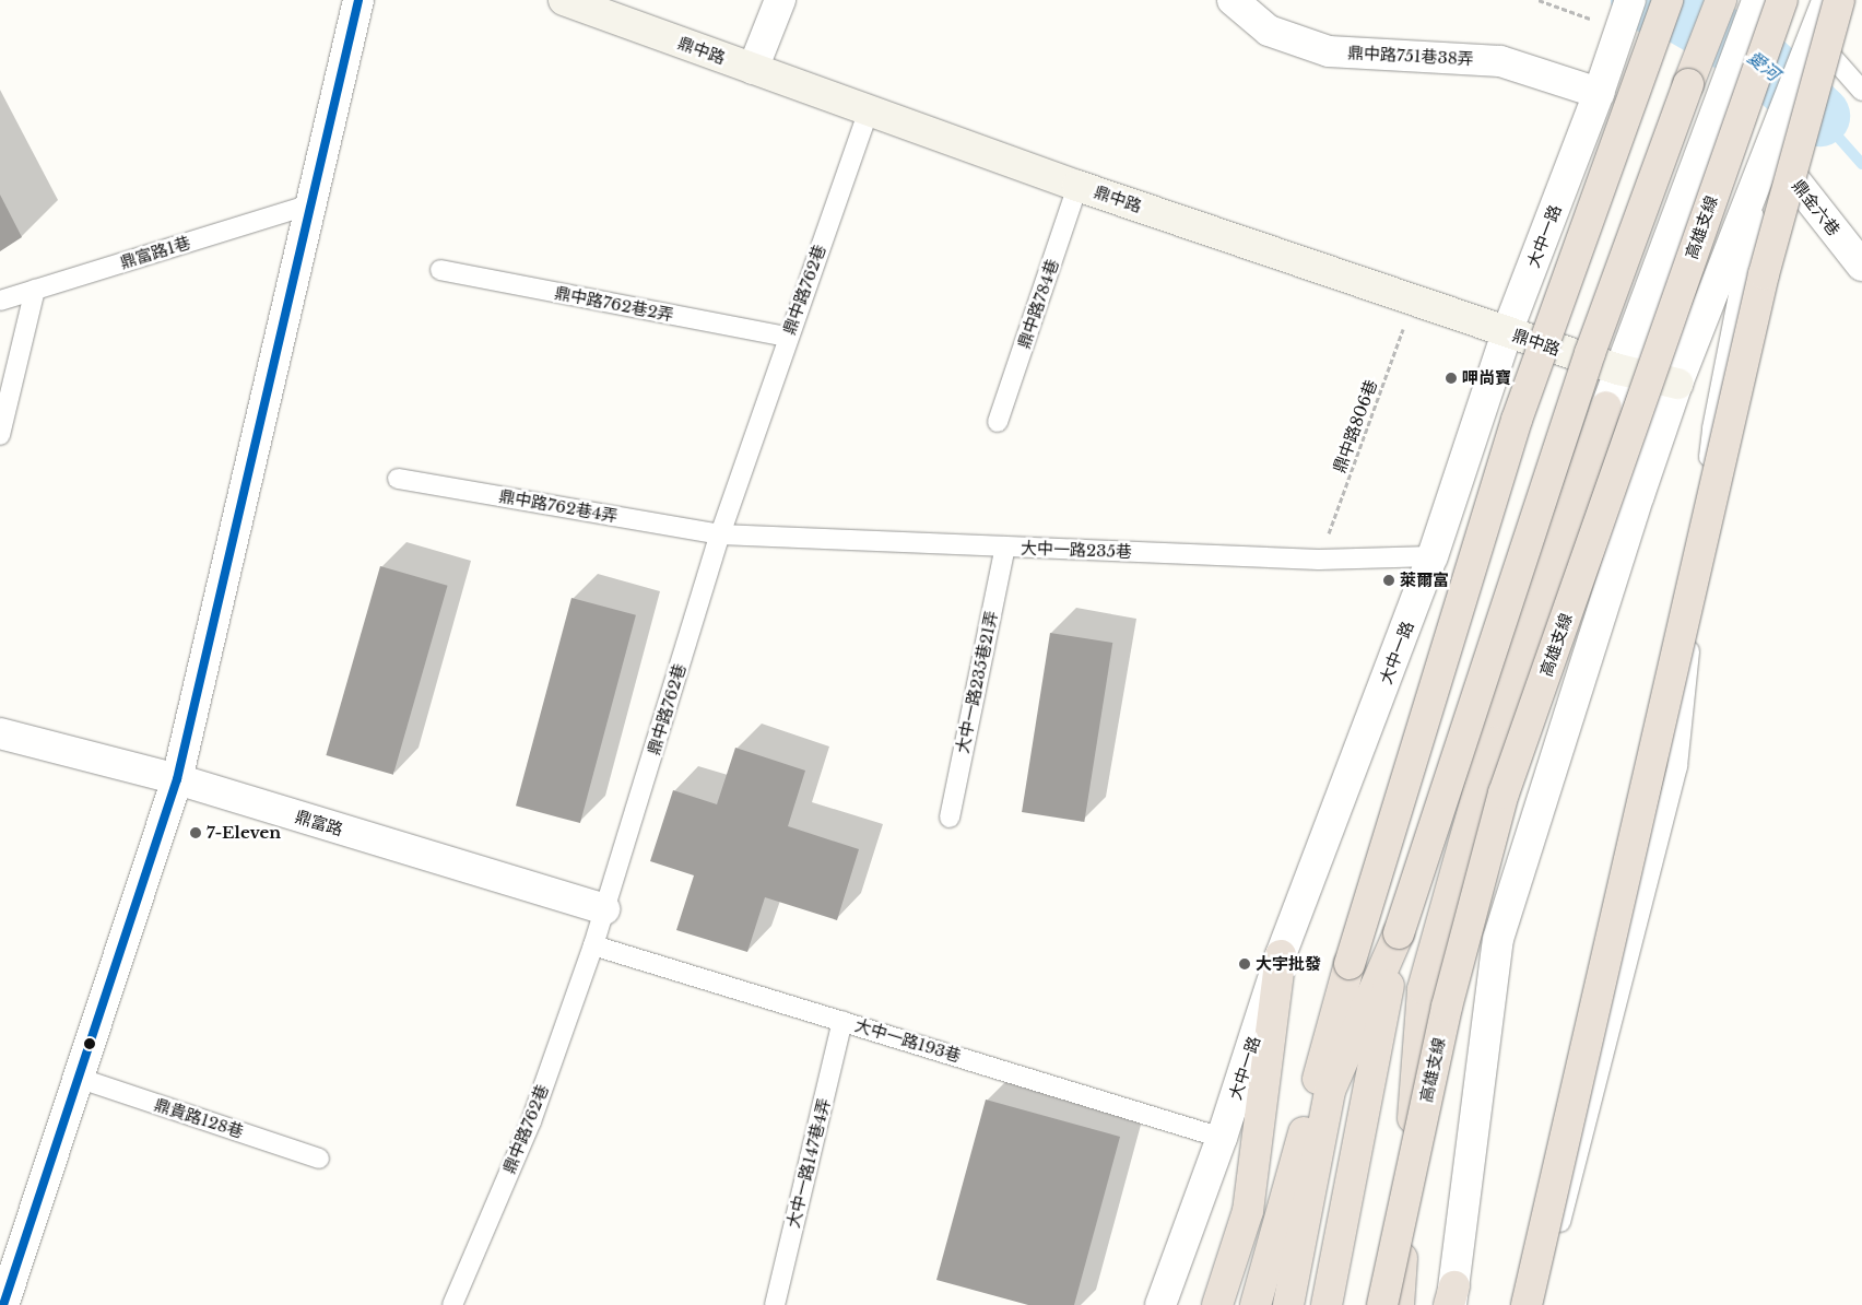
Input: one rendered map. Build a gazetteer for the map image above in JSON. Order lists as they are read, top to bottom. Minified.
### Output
{"streets":{"highway":["高雄支線"],"street":["鼎中路","鼎中路751巷38弄","鼎金六巷","大中一路","鼎富路"],"lane":["鼎富路1巷","鼎中路762巷","鼎中路762巷2弄","鼎中路784巷","鼎中路762巷4弄","大中一路235巷","大中一路235巷21弄","大中一路193巷","鼎貴路128巷","大中一路147巷4弄"],"path":["鼎中路806巷"]},"crossings":[["鼎中路","大中一路"],["鼎中路","鼎中路762巷"],["鼎中路","鼎中路784巷"],["鼎中路","鼎中路806巷"],["鼎中路751巷38弄","大中一路"],["大中一路","大中一路235巷"],["大中一路","大中一路193巷"],["鼎中路762巷","鼎中路762巷2弄"],["鼎中路762巷","鼎中路762巷4弄"],["鼎中路762巷","大中一路235巷"],["鼎中路762巷","鼎富路"],["鼎中路762巷","大中一路193巷"],["鼎中路806巷","大中一路235巷"],["鼎中路762巷4弄","大中一路235巷"],["大中一路235巷","大中一路235巷21弄"],["大中一路193巷","大中一路147巷4弄"]],"water":["愛河"],"places":["呷尚寶","萊爾富","7-Eleven","大宇批發"]}
